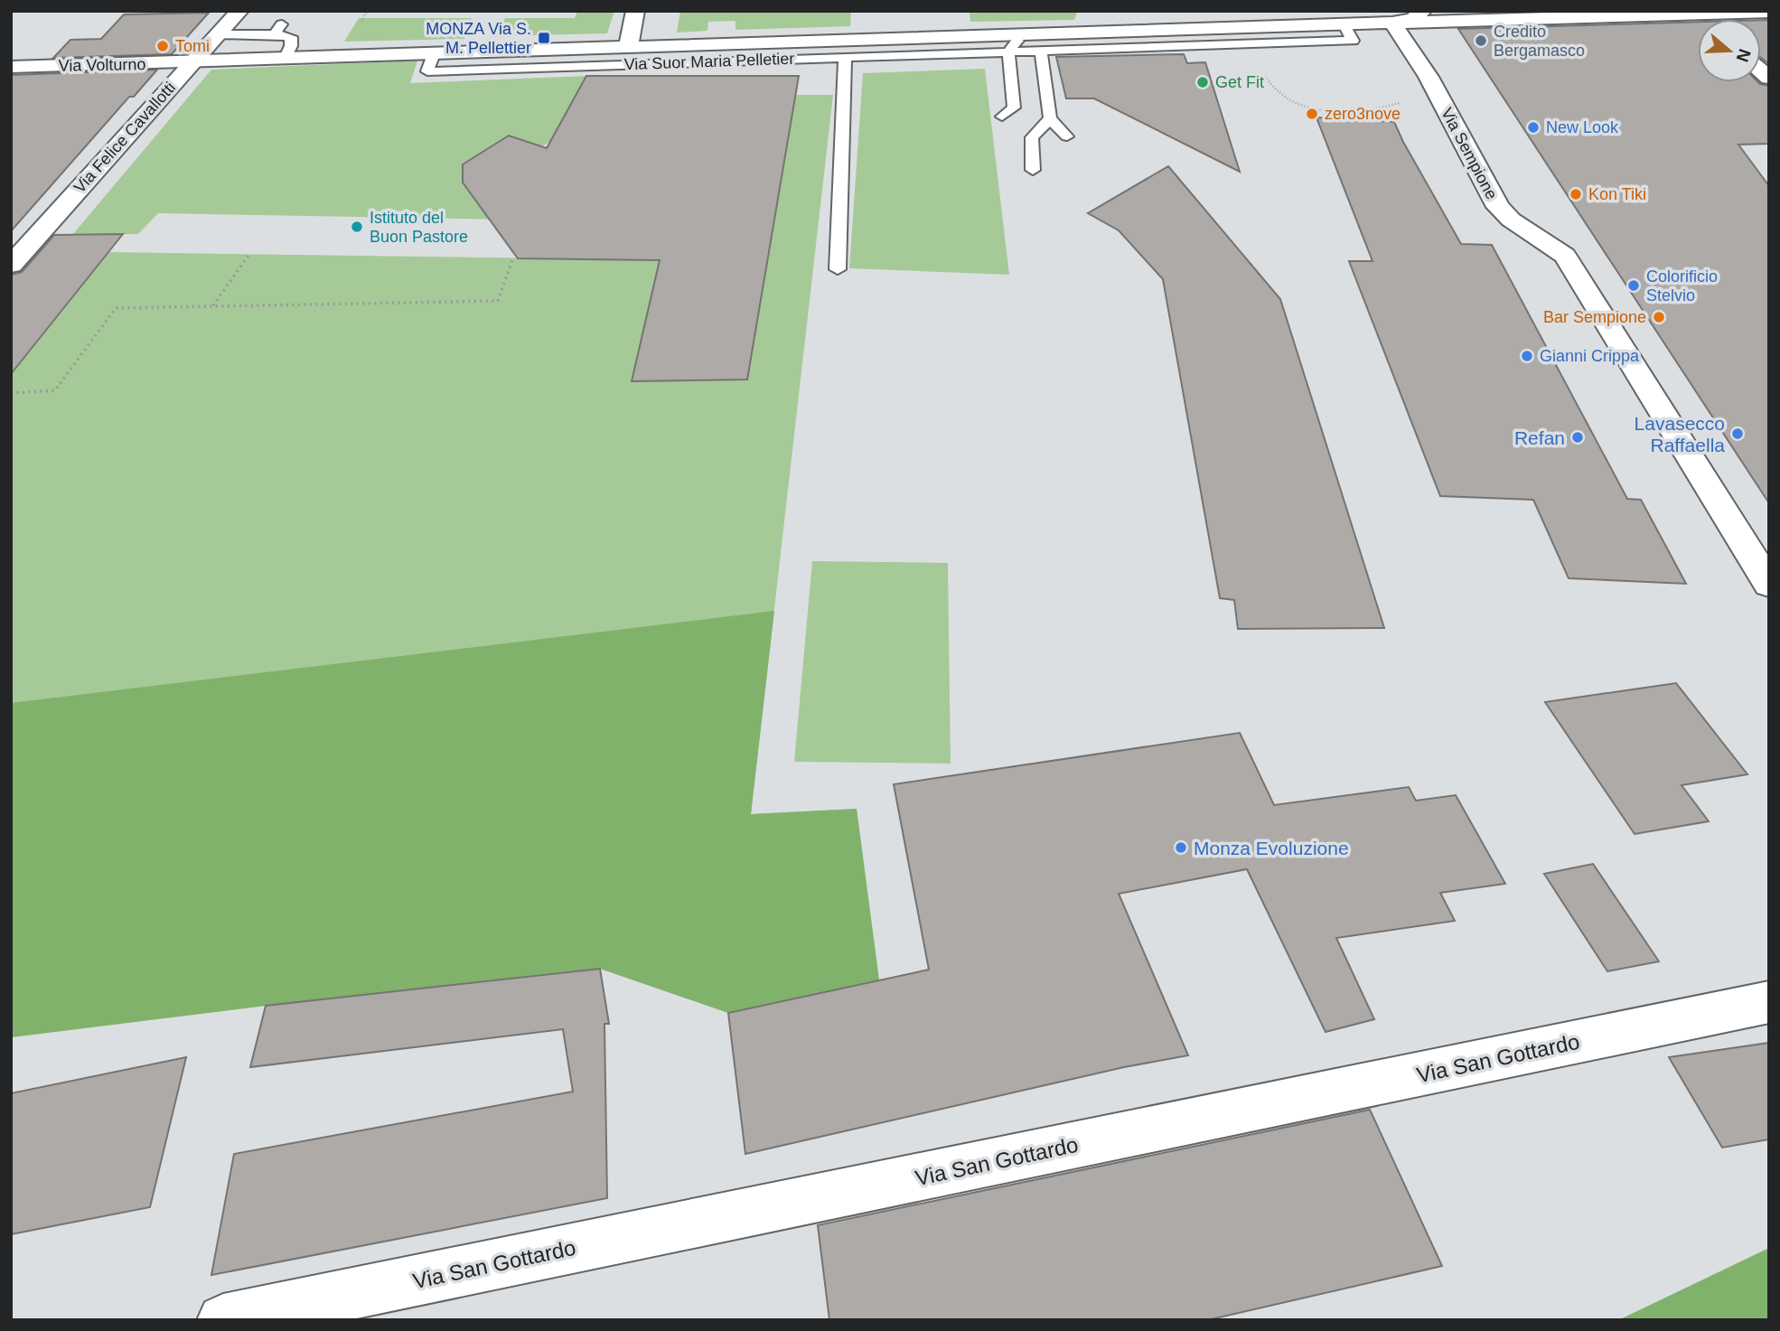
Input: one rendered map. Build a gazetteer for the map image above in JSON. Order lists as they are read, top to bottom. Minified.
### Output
{"streets":{"street":["Via Suor Maria Pelletier","Via Volturno","Via Felice Cavallotti","Via Sempione","Via San Gottardo"]},"crossings":[["Via Suor Maria Pelletier","Via Volturno"],["Via Suor Maria Pelletier","Via Felice Cavallotti"],["Via Suor Maria Pelletier","Via Sempione"],["Via Volturno","Via Felice Cavallotti"]],"places":{"transit":["MONZA Via S. M. Pellettier"],"other":["Credito Bergamasco","Tomi","Get Fit","zero3nove","New Look","Kon Tiki","Istituto del Buon Pastore","Colorificio Stelvio","Bar Sempione","Gianni Crippa","Lavasecco Raffaella","Refan","Monza Evoluzione"]},"north":"right"}
